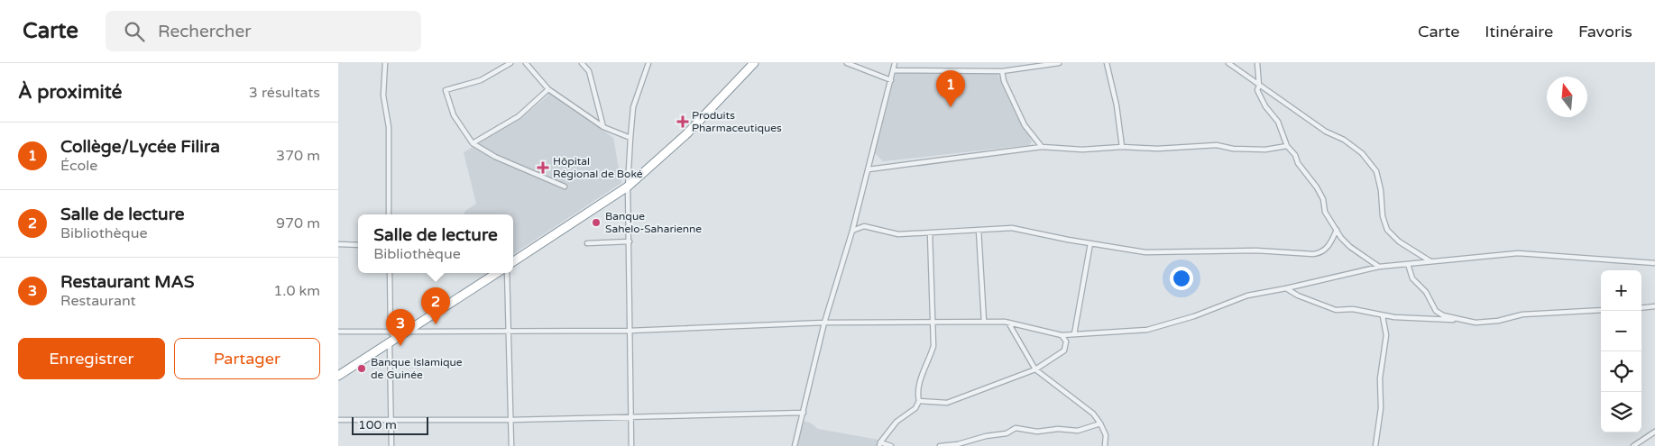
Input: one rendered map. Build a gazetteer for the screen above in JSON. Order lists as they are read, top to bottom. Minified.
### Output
{"places":{"health":["Produits Pharmaceutiques","Hôpital Régional de Boké"],"other":["Banque Sahelo-Saharienne","Banque Islamique de Guinée"]},"scale_bar":"100 m","north":"top","page":{"header":"Carte","search":"Rechercher","nav":["Carte","Itinéraire","Favoris"],"heading":["À proximité","3 résultats"],"pins":["1","2","3"],"list":[{"mark":"1","name":"Collège/Lycée Filira","note":"École","value":"370 m"},{"mark":"2","name":"Salle de lecture","note":"Bibliothèque","value":"970 m"},{"mark":"3","name":"Restaurant MAS","note":"Restaurant","value":"1.0 km"}],"popup":["Salle de lecture","Bibliothèque"],"map_buttons":["+","−"],"buttons":["Enregistrer","Partager"],"scale":"100 m"}}
